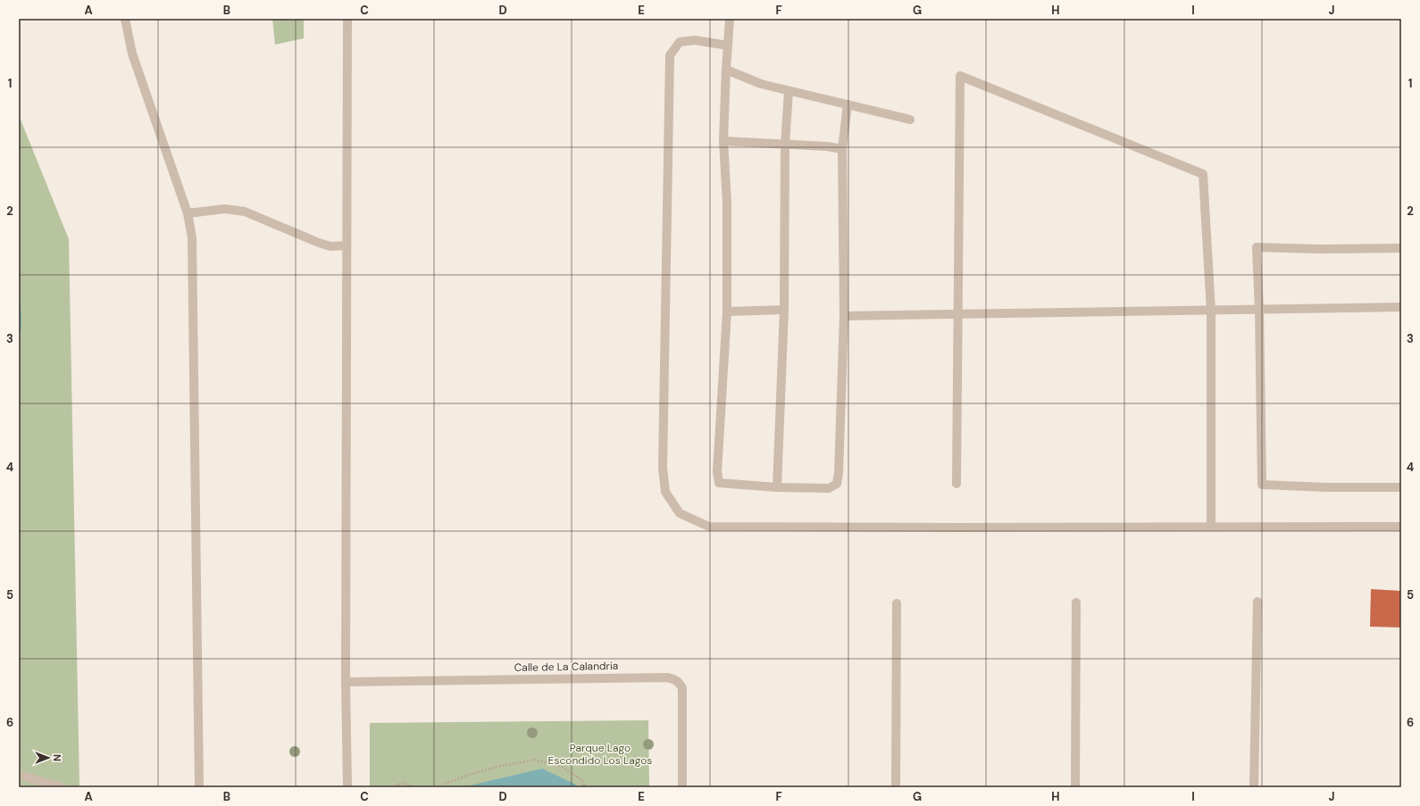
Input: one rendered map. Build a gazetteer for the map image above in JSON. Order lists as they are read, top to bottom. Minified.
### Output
{"streets":{"street":["Calle de La Calandria"]},"parks":["Parque Lago Escondido Los Lagos"],"north":"right","grid":{"columns":["A","B","C","D","E","F","G","H","I","J"],"rows":["1","2","3","4","5","6"]}}
